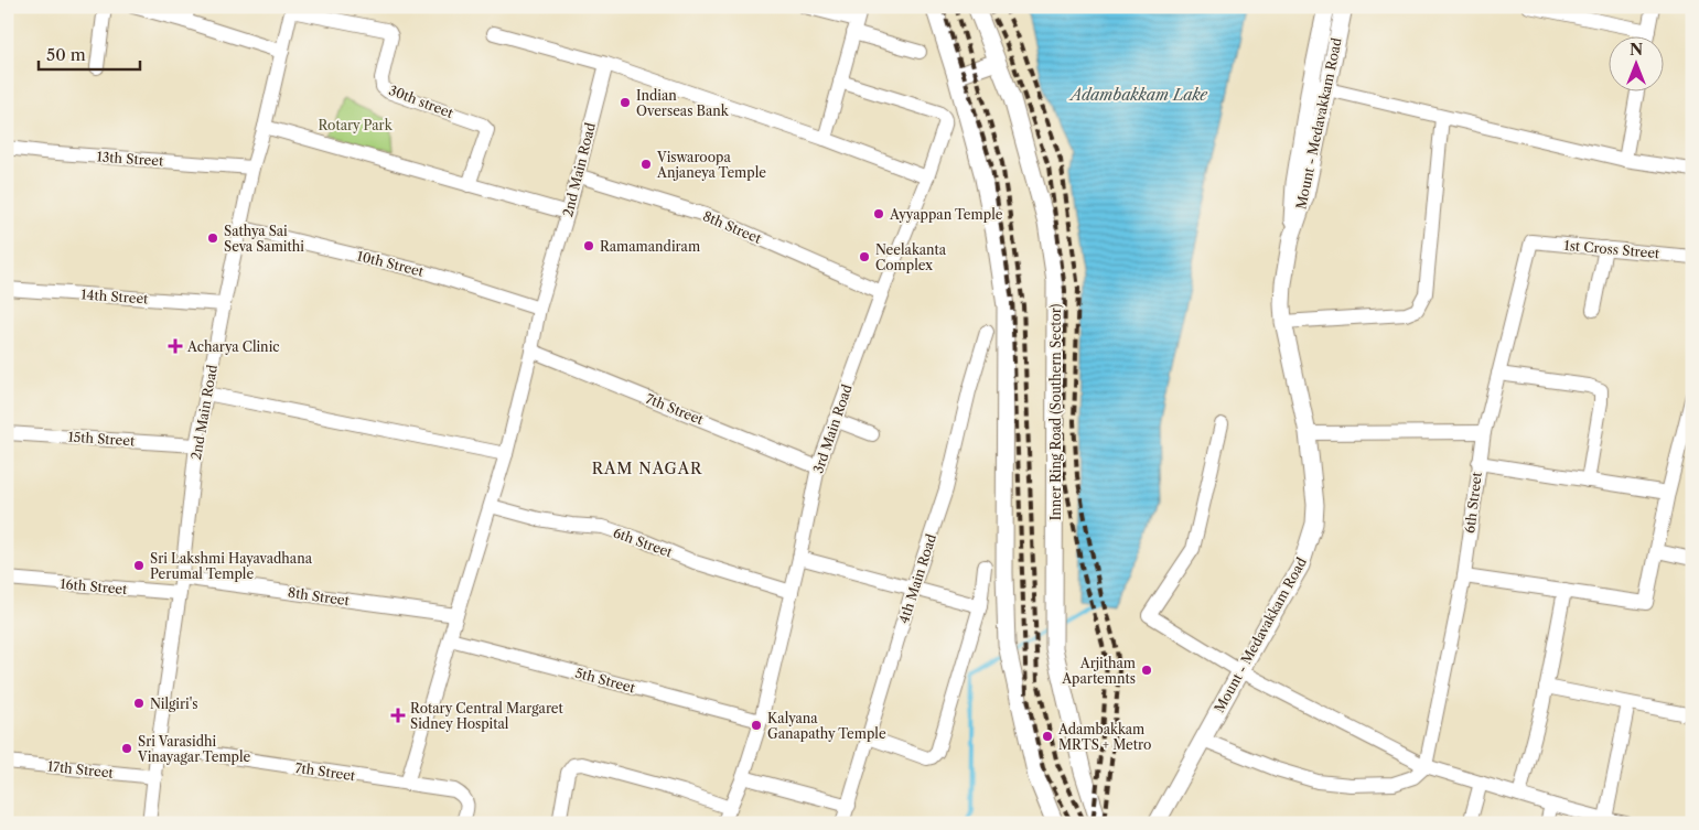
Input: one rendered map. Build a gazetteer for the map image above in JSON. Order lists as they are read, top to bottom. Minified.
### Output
{"streets":{"main road":["Mount - Medavakkam Road","Inner Ring Road (Southern Sector)"],"street":["30th street","13th Street","2nd Main Road","8th Street","1st Cross Street","10th Street","14th Street","7th Street","3rd Main Road","15th Street","6th Street","4th Main Road","16th Street","5th Street","17th Street"]},"crossings":[["30th street","2nd Main Road"],["13th Street","2nd Main Road"],["2nd Main Road","8th Street"],["2nd Main Road","10th Street"],["2nd Main Road","14th Street"],["2nd Main Road","7th Street"],["2nd Main Road","15th Street"],["2nd Main Road","6th Street"],["2nd Main Road","16th Street"],["2nd Main Road","5th Street"],["2nd Main Road","17th Street"],["8th Street","3rd Main Road"],["1st Cross Street","6th Street"],["7th Street","3rd Main Road"],["3rd Main Road","6th Street"],["3rd Main Road","5th Street"]],"districts":["RAM NAGAR"],"water":["Adambakkam Lake"],"parks":["Rotary Park"],"places":{"other":["Indian Overseas Bank","Viswaroopa Anjaneya Temple","Ayyappan Temple","Sathya Sai Seva Samithi","Ramamandiram","Neelakanta Complex","Sri Lakshmi Hayavadhana Perumal Temple","Arjitham Apartemnts","Nilgiri's","Kalyana Ganapathy Temple","Adambakkam MRTS + Metro","Sri Varasidhi Vinayagar Temple"],"health":["Acharya Clinic","Rotary Central Margaret Sidney Hospital"]},"scale_bar":"50 m","north":"top"}
